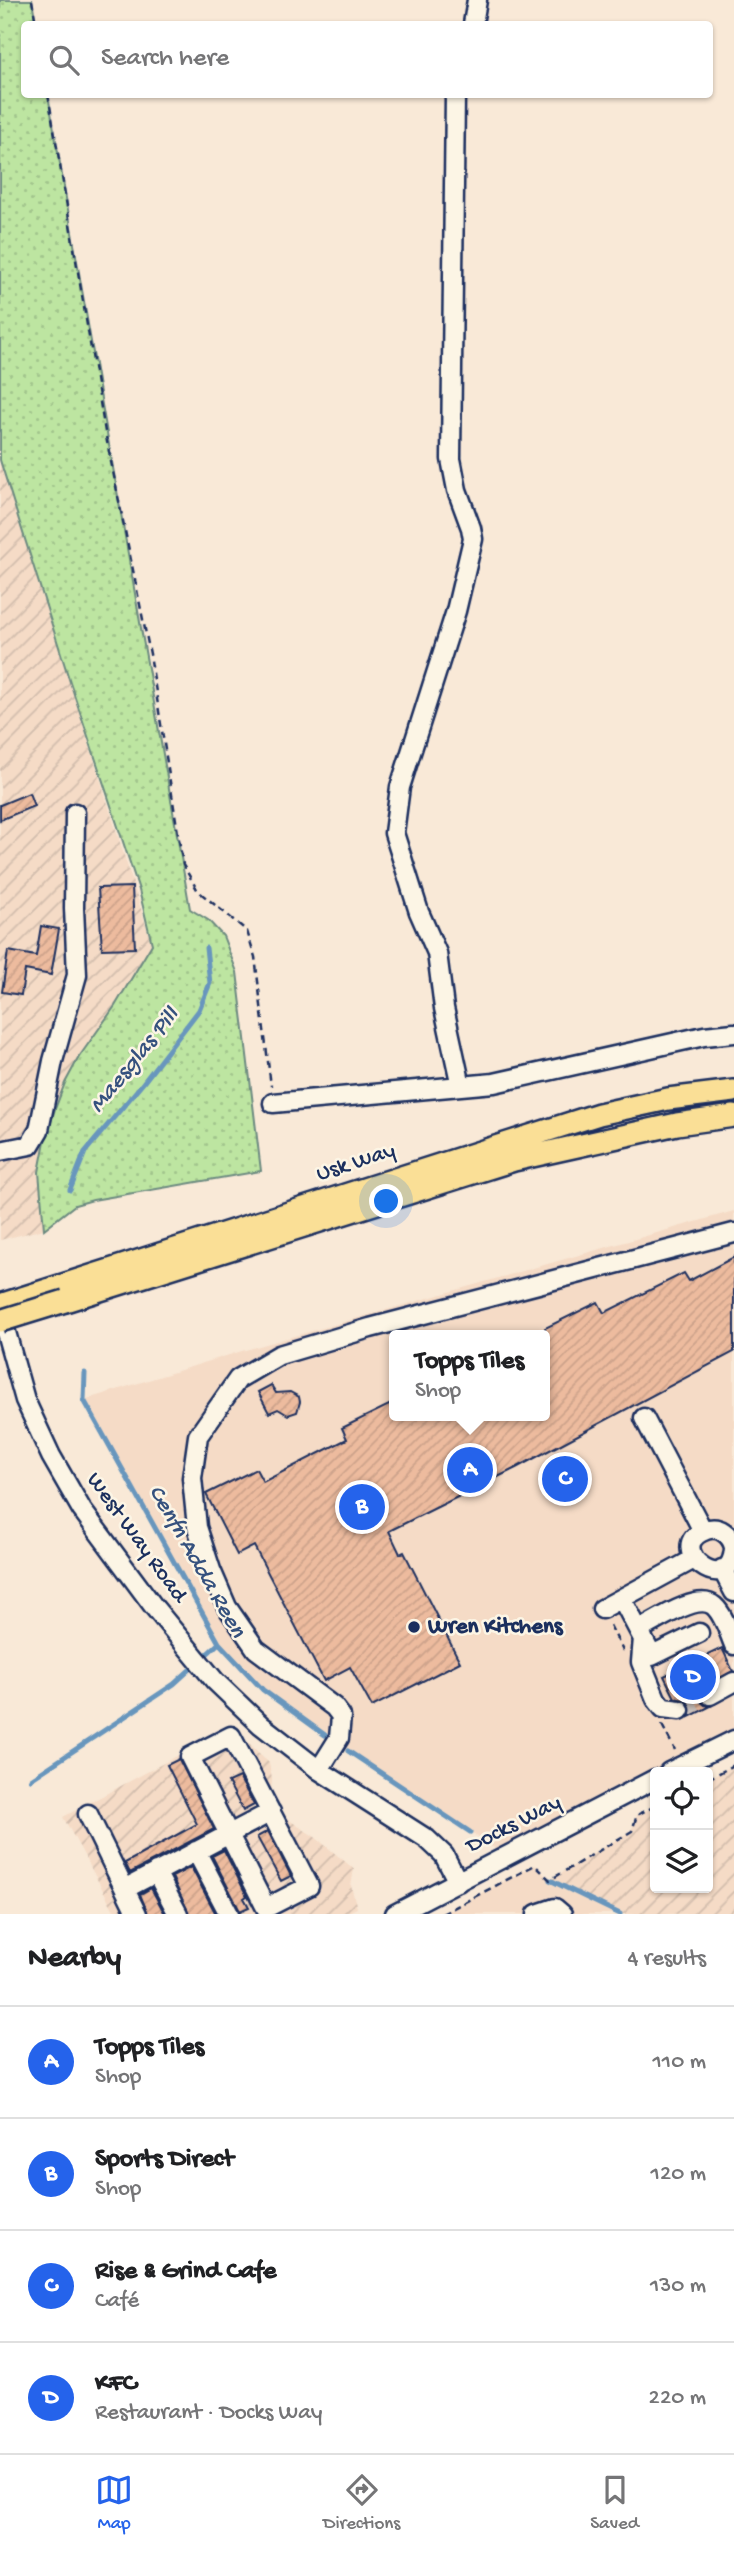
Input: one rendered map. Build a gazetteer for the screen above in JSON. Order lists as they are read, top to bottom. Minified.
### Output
{"streets":{"main road":["Usk Way"],"street":["West Way Road","Docks Way"]},"crossings":[["West Way Road","Docks Way"]],"water":["Maesglas Pill","Cenfn Adda Reen"],"places":["Wren Kitchens"],"page":{"search":"Search here","popup":["Topps Tiles","Shop"],"pins":["A","C","B","D"],"heading":["Nearby","4 results"],"list":[{"mark":"A","name":"Topps Tiles","note":"Shop","value":"110 m"},{"mark":"B","name":"Sports Direct","note":"Shop","value":"120 m"},{"mark":"C","name":"Rise & Grind Cafe","note":"Café","value":"130 m"},{"mark":"D","name":"KFC","note":"Restaurant · Docks Way","value":"220 m"}],"nav":["Map","Directions","Saved"]}}
